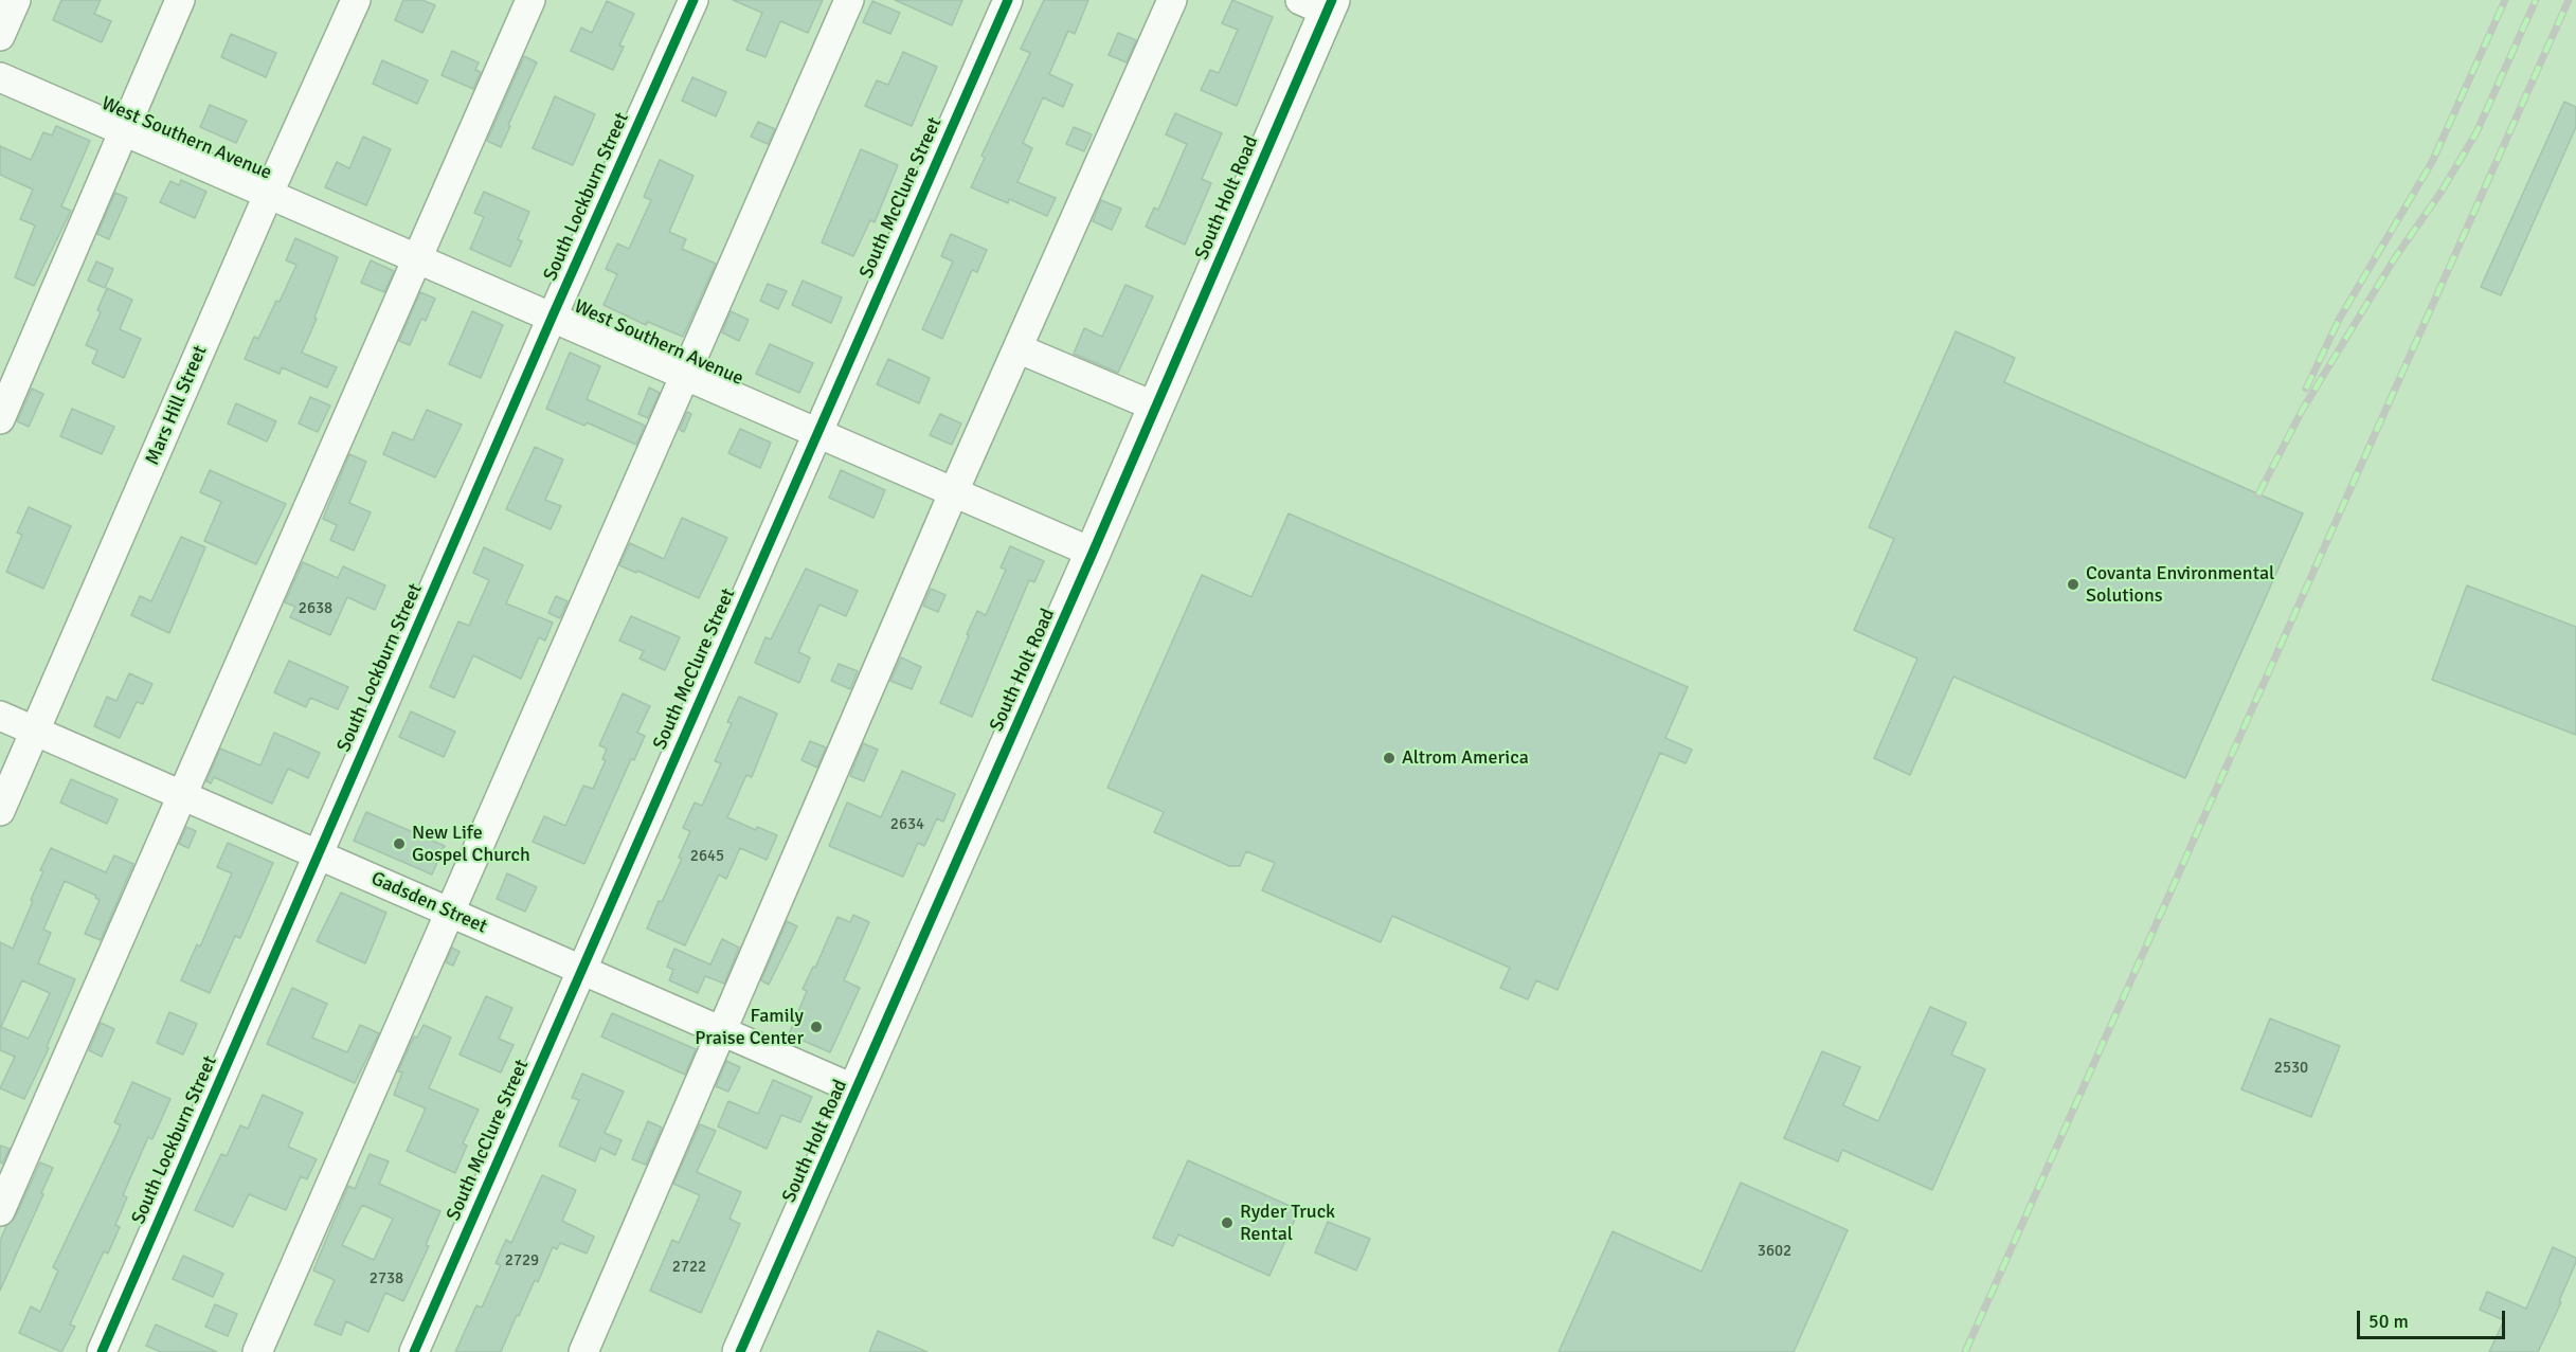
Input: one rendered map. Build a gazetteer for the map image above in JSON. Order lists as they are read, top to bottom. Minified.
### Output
{"streets":{"main road":["South Holt Road"],"street":["West Southern Avenue","South Lockburn Street","South McClure Street","Mars Hill Street","Gadsden Street"]},"crossings":[["West Southern Avenue","South Lockburn Street"],["West Southern Avenue","South McClure Street"],["West Southern Avenue","South Holt Road"],["West Southern Avenue","Mars Hill Street"],["South Lockburn Street","Gadsden Street"],["South McClure Street","Gadsden Street"],["South Holt Road","Gadsden Street"],["Mars Hill Street","Gadsden Street"]],"places":["Covanta Environmental Solutions","Altrom America","New Life Gospel Church","Family Praise Center","Ryder Truck Rental"],"house_numbers":["2638","2634","2645","2530","3602","2729","2722","2738"],"scale_bar":"50 m"}
